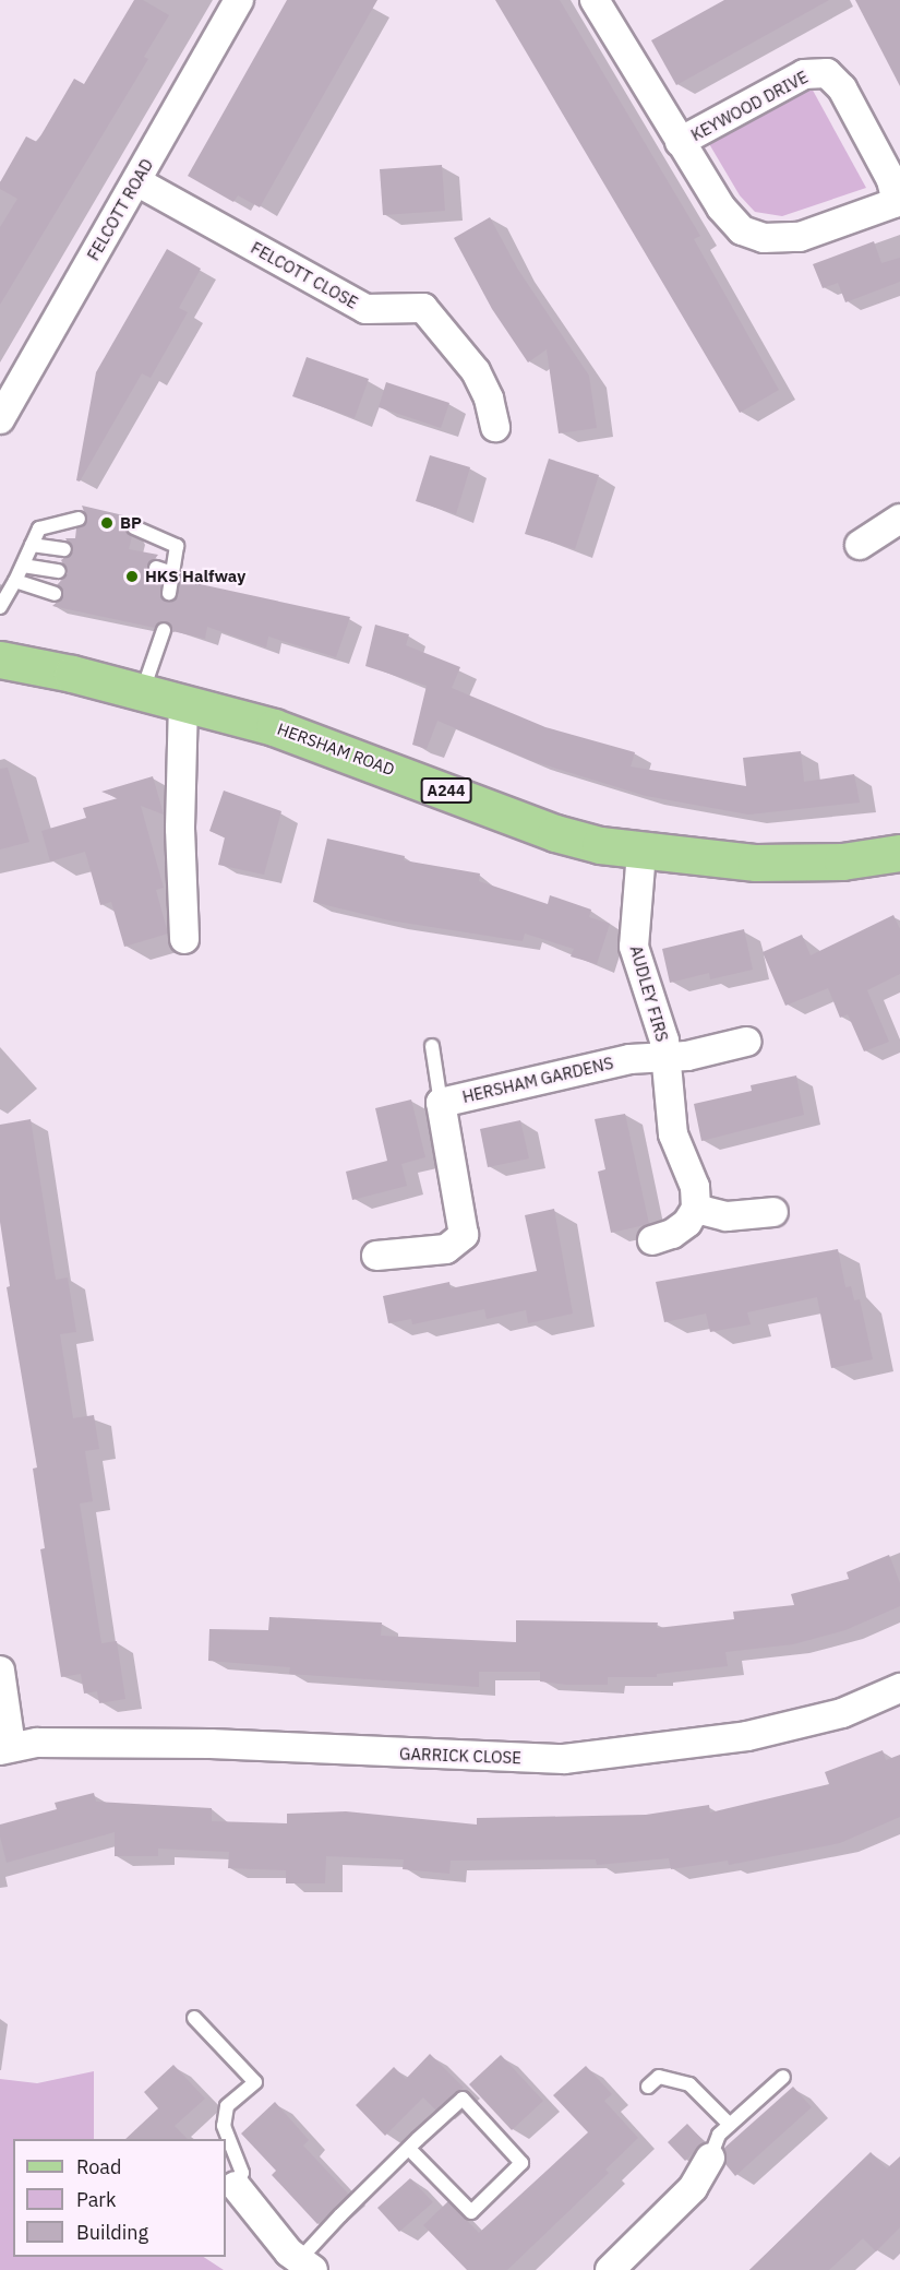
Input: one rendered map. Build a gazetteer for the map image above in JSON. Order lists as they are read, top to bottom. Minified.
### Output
{"streets":{"main road":["HERSHAM ROAD","A244"],"street":["KEYWOOD DRIVE","FELCOTT ROAD","FELCOTT CLOSE","AUDLEY FIRS","HERSHAM GARDENS","GARRICK CLOSE"]},"crossings":[["FELCOTT ROAD","FELCOTT CLOSE"],["HERSHAM ROAD","AUDLEY FIRS"],["AUDLEY FIRS","HERSHAM GARDENS"]],"places":["BP","HKS Halfway"],"legend":["Road","Park","Building"]}
